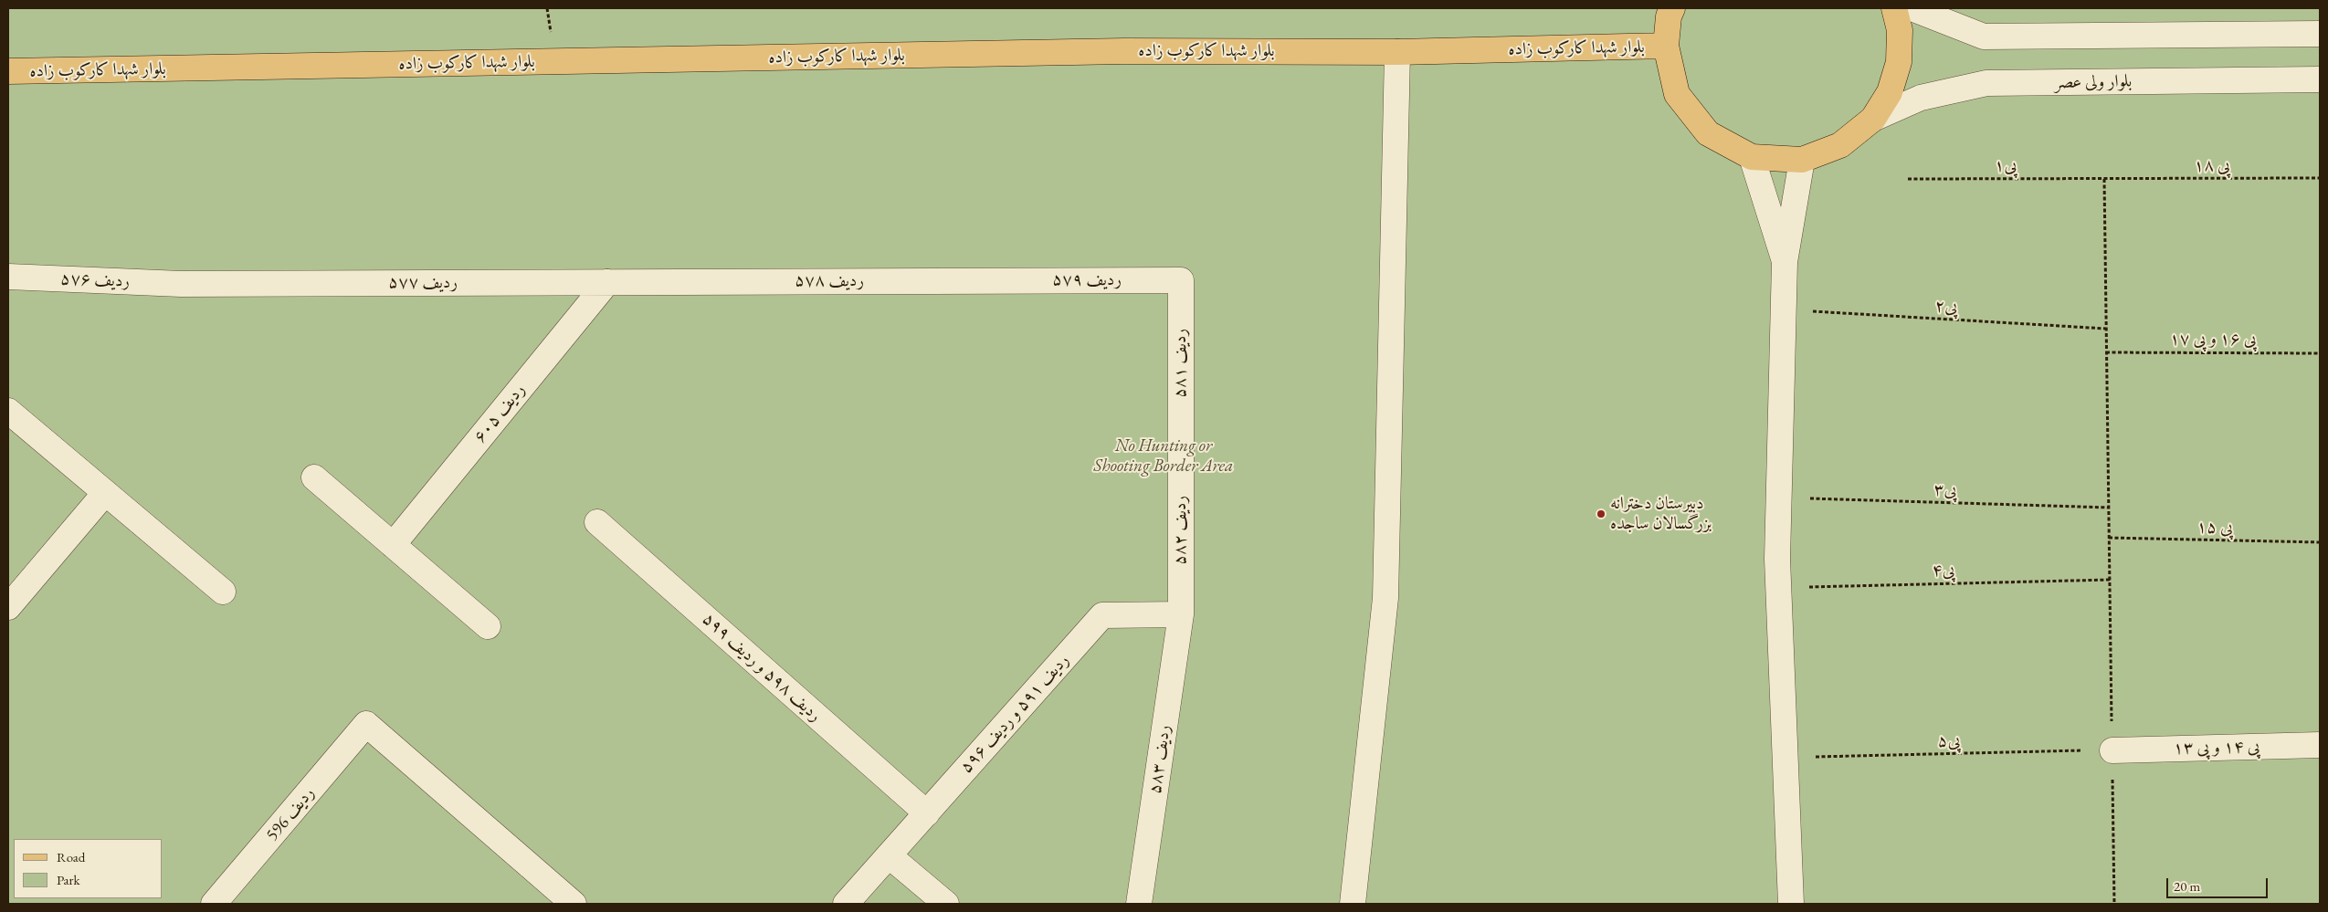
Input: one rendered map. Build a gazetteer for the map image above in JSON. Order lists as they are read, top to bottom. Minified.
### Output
{"streets":{"main road":["بلوار شهدا کارکوب زاده"],"street":["بلوار ولی عصر","ردیف ۵۷۶","ردیف ۵۷۹","ردیف ۵۷۸","ردیف ۵۷۷","ردیف ۵۸۱","ردیف ۶۰۵","ردیف ۵۸۲","ردیف ۵۹۸ و ردیف ۵۹۹","ردیف ۵۹۱ و ردیف ۵۹۶","پی ۱۴ و پی ۱۳","ردیف ۵۸۳","ردیف 596"],"path":["پی۱","پی ۱۸","پی۲","پی ۱۶ و پی ۱۷","پی۳","پی ۱۵","پی۴","پی۵"]},"crossings":[["پی۱","پی ۱۸"],["ردیف ۵۷۶","ردیف ۵۷۷"],["ردیف ۵۷۹","ردیف ۵۷۸"],["ردیف ۵۷۹","ردیف ۵۸۱"],["ردیف ۵۷۸","ردیف ۵۷۷"],["ردیف ۵۷۷","ردیف ۶۰۵"],["ردیف ۵۸۱","ردیف ۵۸۲"],["ردیف ۵۸۲","ردیف ۵۹۱ و ردیف ۵۹۶"],["ردیف ۵۸۲","ردیف ۵۸۳"],["ردیف ۵۹۸ و ردیف ۵۹۹","ردیف ۵۹۱ و ردیف ۵۹۶"],["ردیف ۵۹۱ و ردیف ۵۹۶","ردیف ۵۸۳"],["پی۵","پی ۱۴ و پی ۱۳"]],"parks":["No Hunting or Shooting Border Area"],"places":["دبیرستان دخترانه بزرگسالان ساجده"],"legend":["Road","Park"],"scale_bar":"20 m"}
